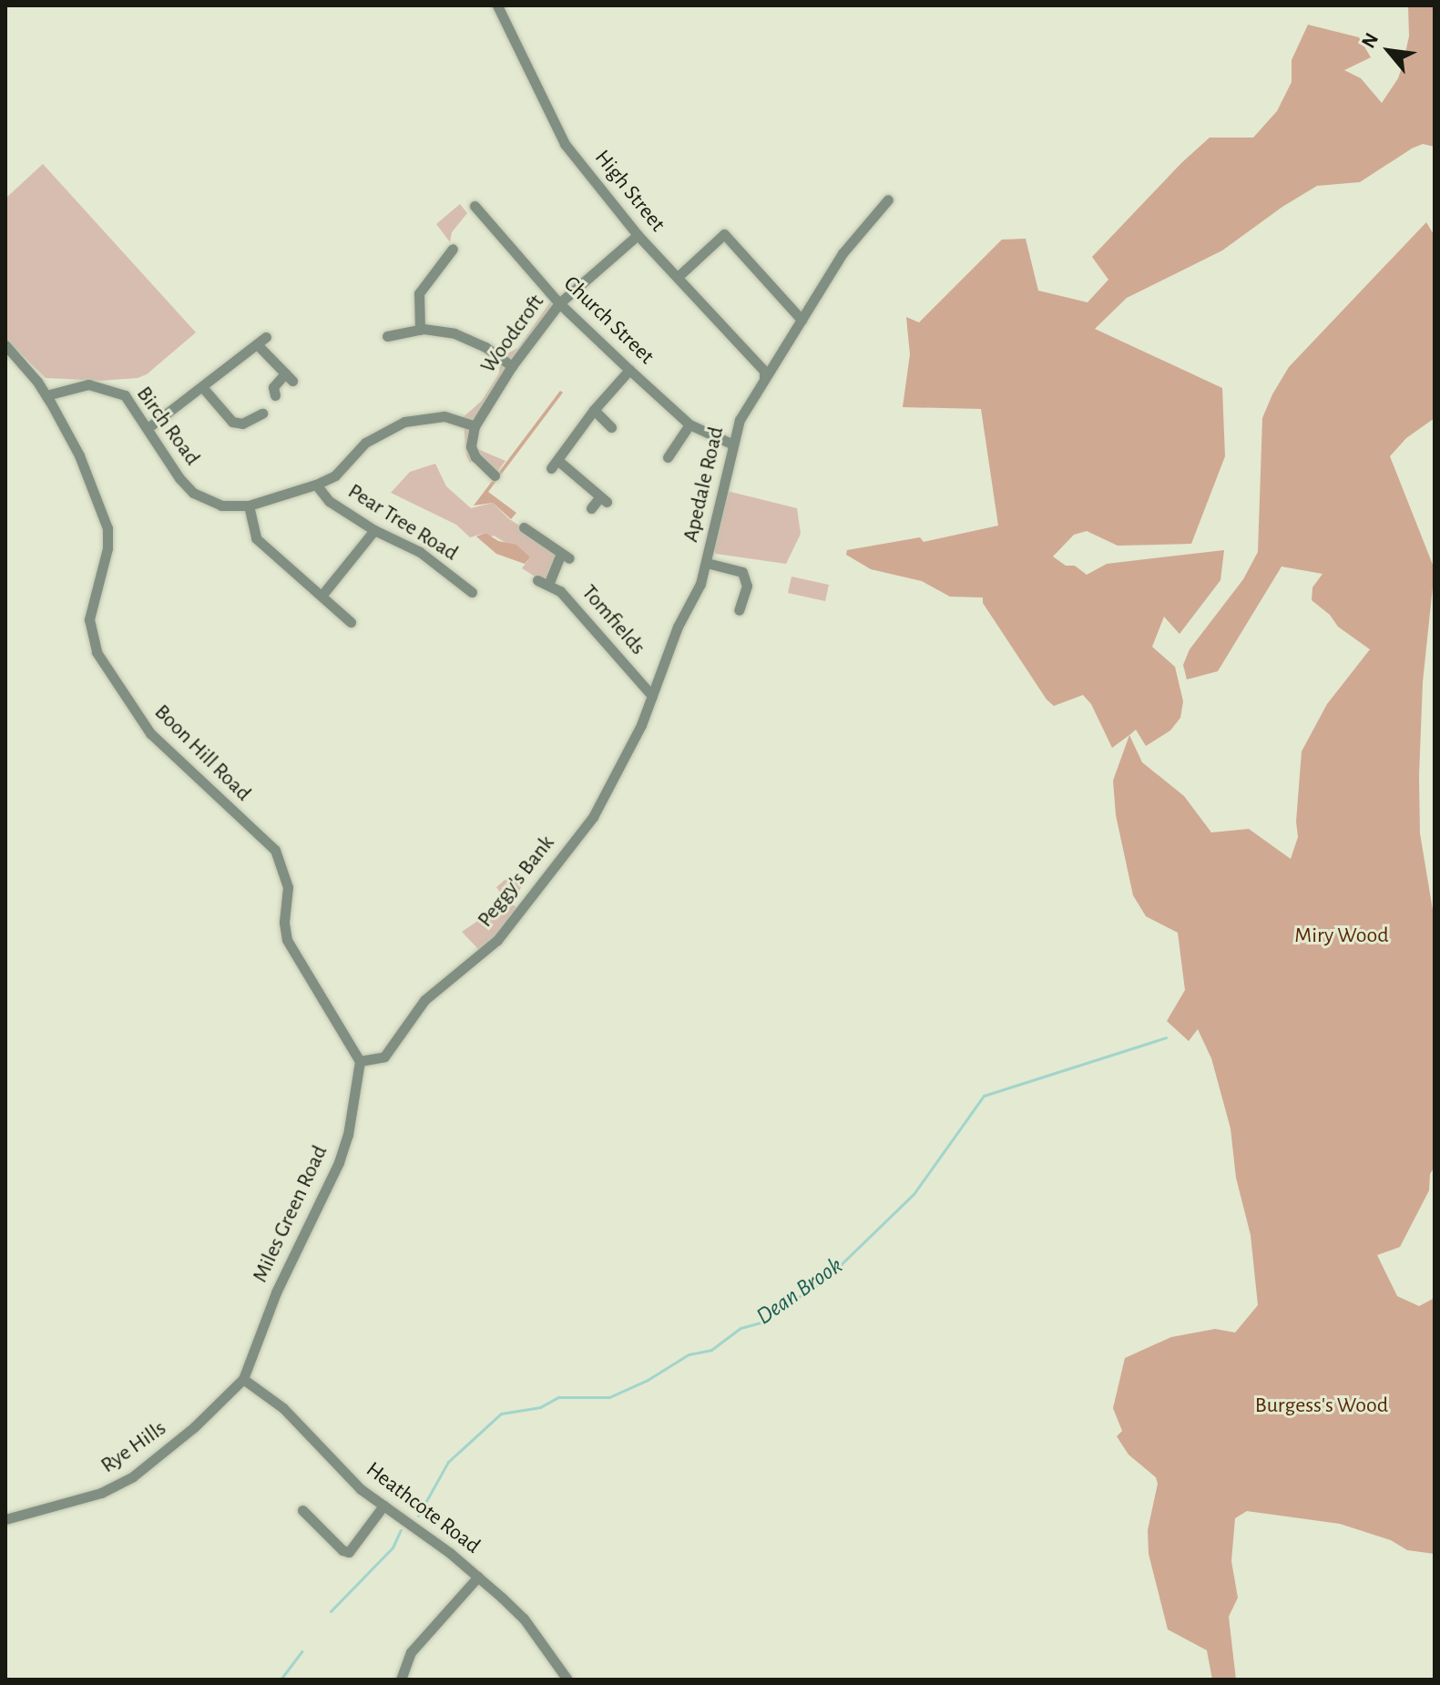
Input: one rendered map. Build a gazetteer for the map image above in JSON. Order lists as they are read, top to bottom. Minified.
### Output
{"streets":{"street":["High Street","Church Street","Woodcroft","Birch Road","Apedale Road","Pear Tree Road","Tomfields","Boon Hill Road","Peggy's Bank","Miles Green Road","Rye Hills","Heathcote Road"]},"crossings":[["High Street","Woodcroft"],["High Street","Apedale Road"],["Church Street","Woodcroft"],["Church Street","Apedale Road"],["Woodcroft","Birch Road"],["Birch Road","Pear Tree Road"],["Birch Road","Boon Hill Road"],["Apedale Road","Tomfields"],["Apedale Road","Peggy's Bank"],["Boon Hill Road","Peggy's Bank"],["Boon Hill Road","Miles Green Road"],["Peggy's Bank","Miles Green Road"],["Miles Green Road","Rye Hills"],["Miles Green Road","Heathcote Road"],["Rye Hills","Heathcote Road"]],"water":["Dean Brook"],"parks":["Miry Wood","Burgess's Wood"],"north":"top left"}
